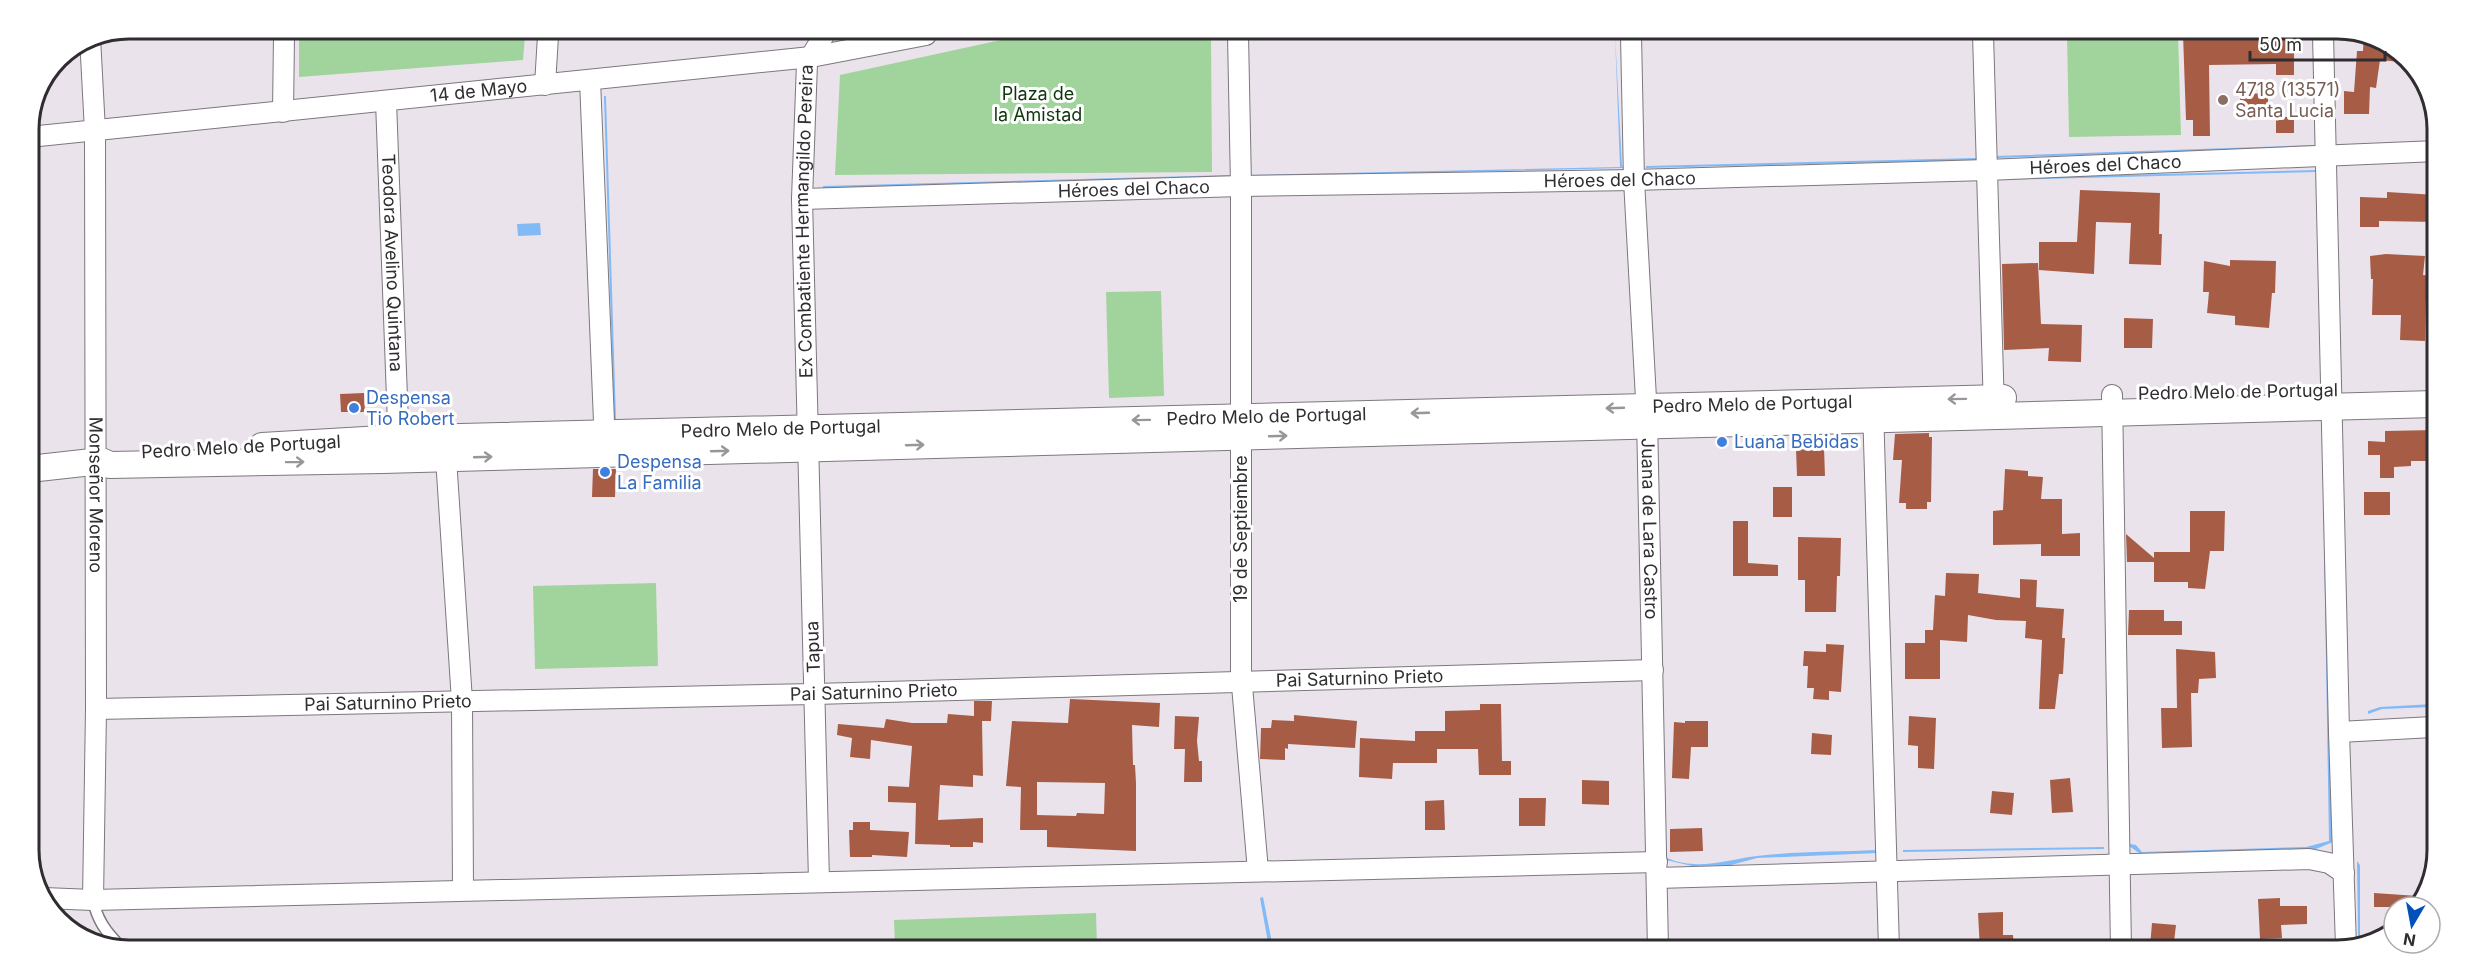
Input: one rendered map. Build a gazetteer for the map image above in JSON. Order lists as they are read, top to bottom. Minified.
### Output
{"streets":{"street":["14 de Mayo","Héroes del Chaco","Ex Combatiente Hermangildo Pereira","Teodora Avelino Quintana","Pedro Melo de Portugal","Monseñor Moreno","Juana de Lara Castro","19 de Septiembre","Tapua","Pai Saturnino Prieto"]},"crossings":[["14 de Mayo","Ex Combatiente Hermangildo Pereira"],["14 de Mayo","Teodora Avelino Quintana"],["14 de Mayo","Monseñor Moreno"],["Héroes del Chaco","Ex Combatiente Hermangildo Pereira"],["Héroes del Chaco","Juana de Lara Castro"],["Héroes del Chaco","19 de Septiembre"],["Ex Combatiente Hermangildo Pereira","Pedro Melo de Portugal"],["Ex Combatiente Hermangildo Pereira","Tapua"],["Teodora Avelino Quintana","Pedro Melo de Portugal"],["Pedro Melo de Portugal","Monseñor Moreno"],["Pedro Melo de Portugal","Juana de Lara Castro"],["Pedro Melo de Portugal","19 de Septiembre"],["Pedro Melo de Portugal","Tapua"],["Monseñor Moreno","Pai Saturnino Prieto"],["Juana de Lara Castro","Pai Saturnino Prieto"],["19 de Septiembre","Pai Saturnino Prieto"],["Tapua","Pai Saturnino Prieto"]],"parks":["Plaza de la Amistad"],"places":["4718 (13571) Santa Lucia","Despensa Tio Robert","Luana Bebidas","Despensa La Familia"],"scale_bar":"50 m","north":"bottom"}
